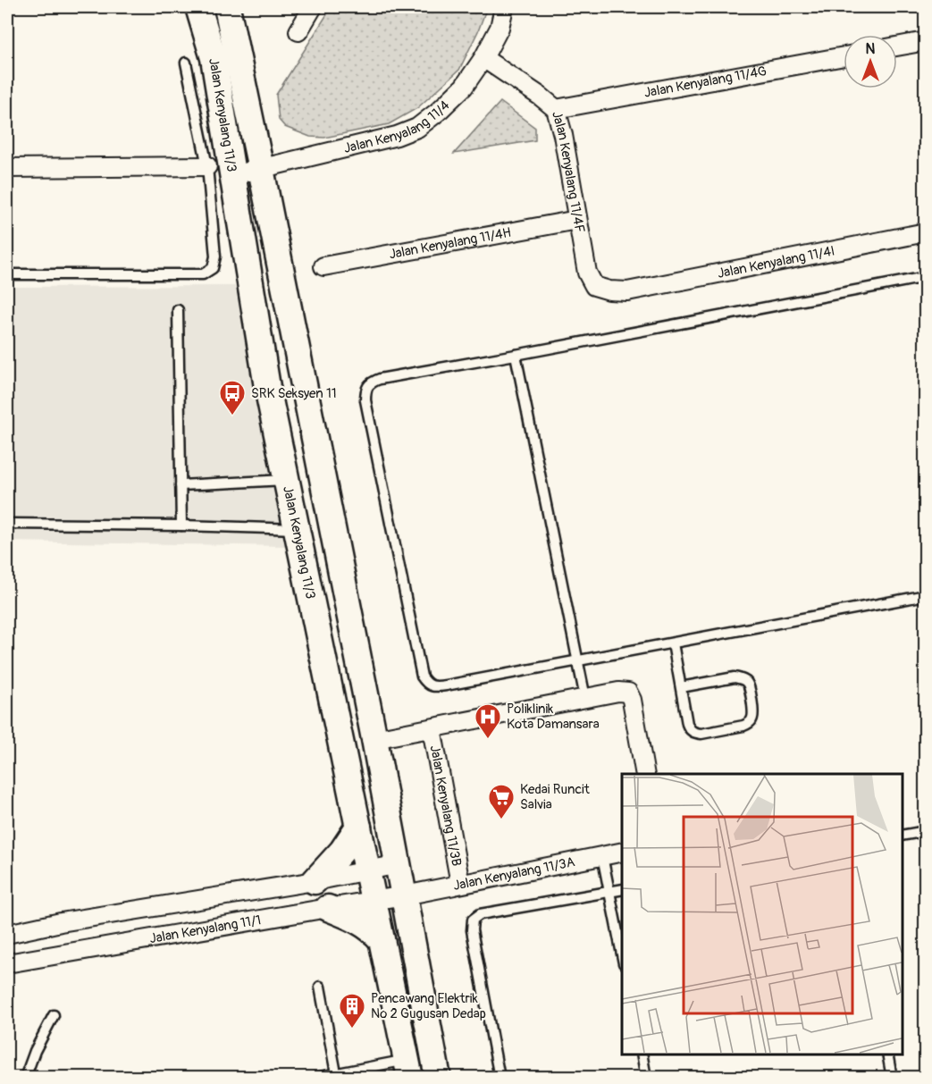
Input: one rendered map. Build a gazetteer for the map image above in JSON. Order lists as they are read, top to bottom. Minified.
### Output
{"streets":{"street":["Jalan Kenyalang 11/4G","Jalan Kenyalang 11/3","Jalan Kenyalang 11/4","Jalan Kenyalang 11/4F","Jalan Kenyalang 11/4H","Jalan Kenyalang 11/4I","Jalan Kenyalang 11/3B","Jalan Kenyalang 11/3A","Jalan Kenyalang 11/1"]},"crossings":[["Jalan Kenyalang 11/4G","Jalan Kenyalang 11/4F"],["Jalan Kenyalang 11/3","Jalan Kenyalang 11/4"],["Jalan Kenyalang 11/3","Jalan Kenyalang 11/3A"],["Jalan Kenyalang 11/3","Jalan Kenyalang 11/1"],["Jalan Kenyalang 11/4","Jalan Kenyalang 11/4F"],["Jalan Kenyalang 11/4F","Jalan Kenyalang 11/4H"],["Jalan Kenyalang 11/4F","Jalan Kenyalang 11/4I"],["Jalan Kenyalang 11/3B","Jalan Kenyalang 11/3A"],["Jalan Kenyalang 11/3A","Jalan Kenyalang 11/1"]],"places":{"bus stop":["SRK Seksyen 11"],"hospital":["Poliklinik Kota Damansara"],"supermarket":["Kedai Runcit Salvia"],"building":["Pencawang Elektrik No 2 Gugusan Dedap"]},"north":"top"}
